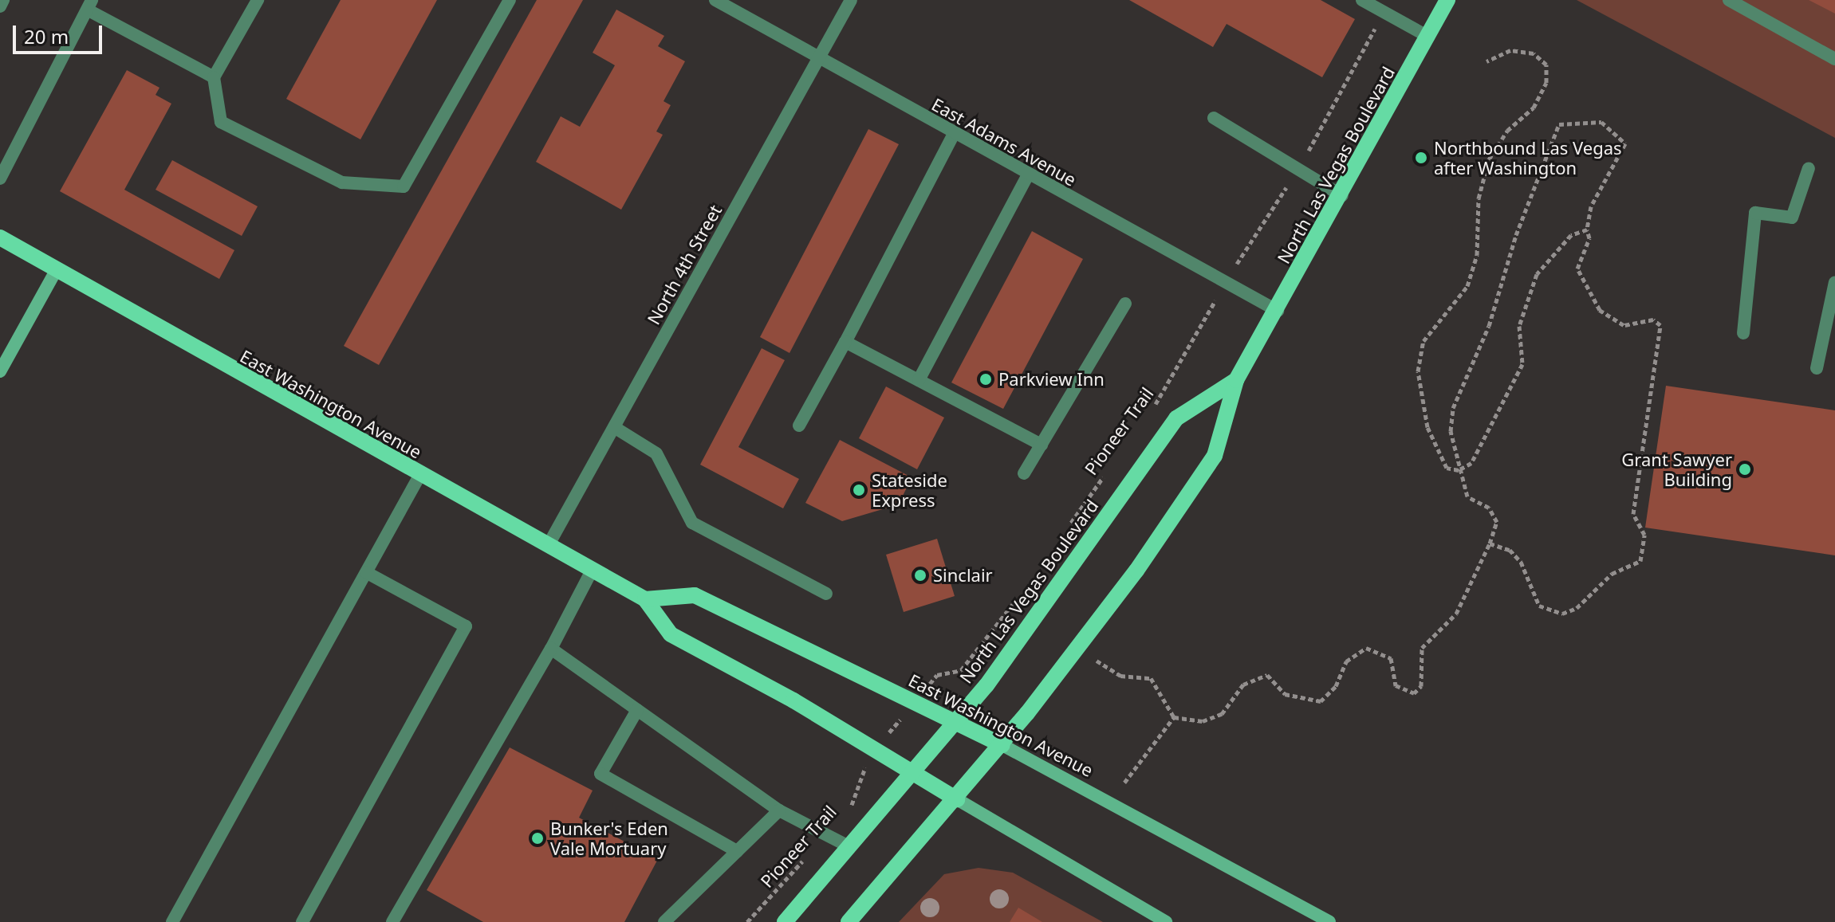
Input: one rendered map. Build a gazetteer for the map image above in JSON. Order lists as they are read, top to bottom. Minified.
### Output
{"streets":{"main road":["North Las Vegas Boulevard","East Washington Avenue"],"street":["East Adams Avenue","North 4th Street"],"path":["Pioneer Trail"]},"crossings":[["East Adams Avenue","North Las Vegas Boulevard"],["East Adams Avenue","North 4th Street"],["East Adams Avenue","Pioneer Trail"],["North Las Vegas Boulevard","East Washington Avenue"],["North 4th Street","East Washington Avenue"],["East Washington Avenue","Pioneer Trail"]],"places":["Northbound Las Vegas after Washington","Parkview Inn","Grant Sawyer Building","Stateside Express","Sinclair","Bunker's Eden Vale Mortuary"],"scale_bar":"20 m"}
